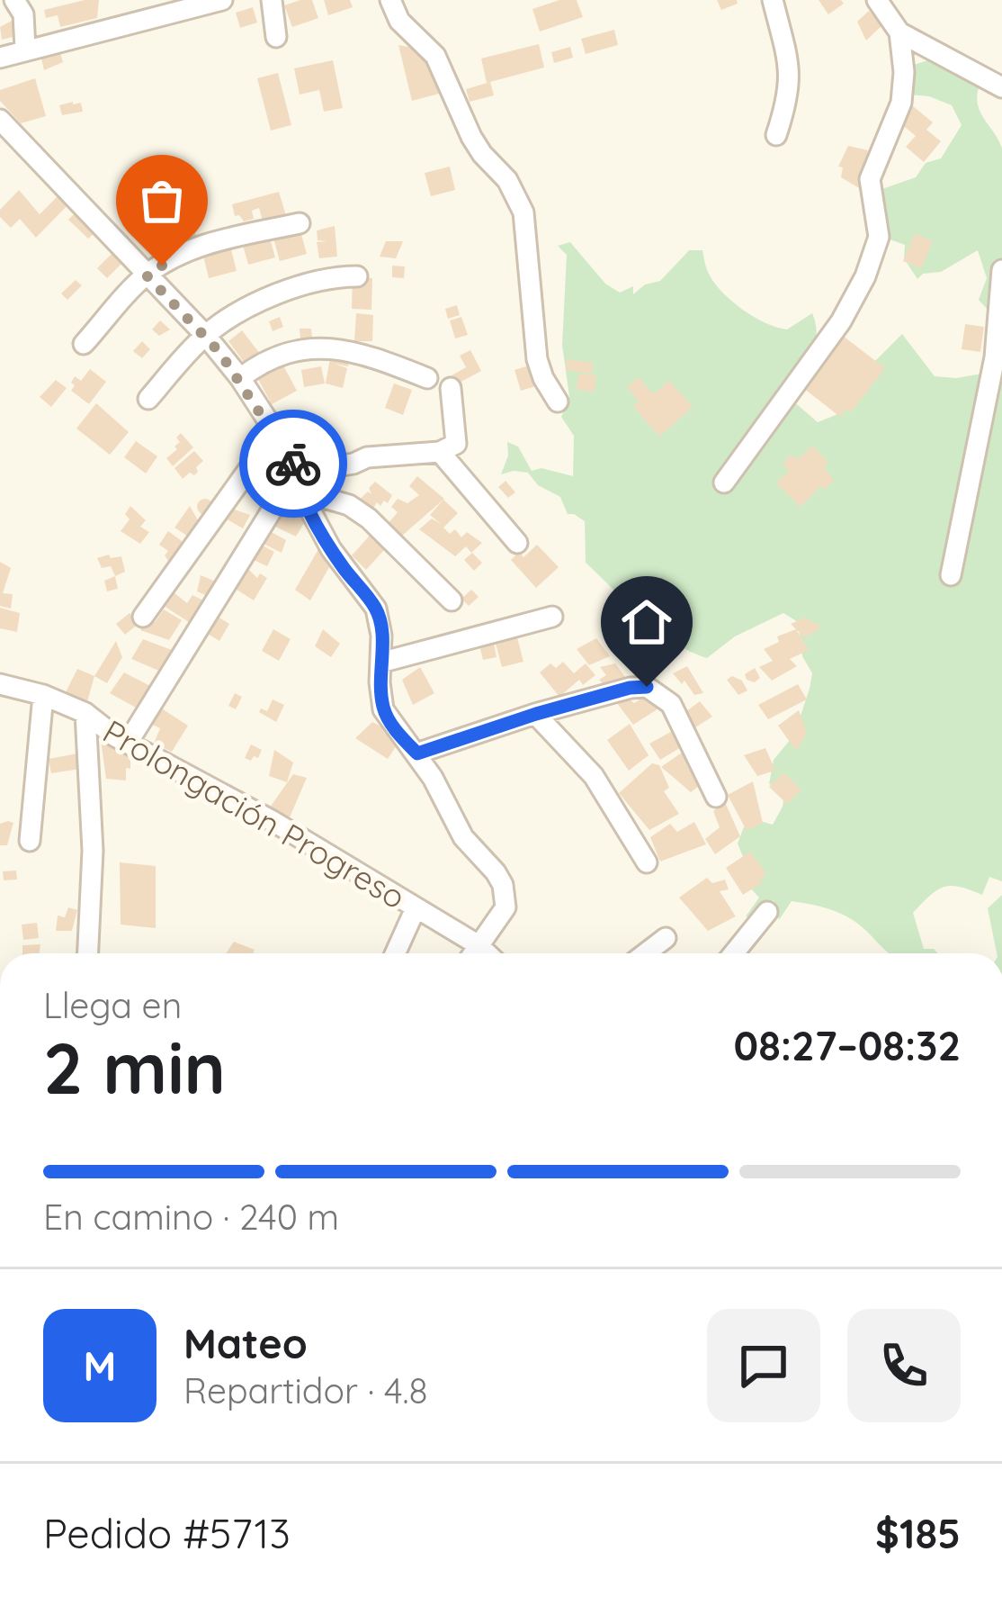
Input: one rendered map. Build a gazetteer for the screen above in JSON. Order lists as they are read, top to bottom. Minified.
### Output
{"streets":{"street":["Prolongación Progreso"]},"page":{"heading":["2 min","Llega en","08:27–08:32"],"panel":["Mateo","Repartidor · 4.8","Pedido #5713","$185"],"bar":"En camino · 240 m","round":"M"}}
